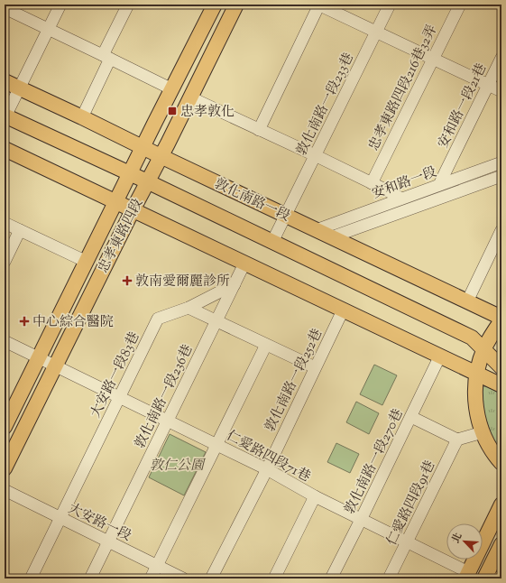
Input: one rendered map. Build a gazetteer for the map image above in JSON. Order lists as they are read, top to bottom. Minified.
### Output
{"streets":{"main road":["敦化南路一段","忠孝東路四段"],"street":["忠孝東路四段216巷32弄","敦化南路一段233巷","安和路一段21巷","安和路一段","大安路一段83巷","敦化南路一段252巷","敦化南路一段236巷","仁愛路四段71巷","敦化南路一段270巷","仁愛路四段91巷","大安路一段"]},"crossings":[["敦化南路一段233巷","敦化南路一段"],["安和路一段21巷","安和路一段"],["安和路一段","敦化南路一段"],["敦化南路一段","忠孝東路四段"],["忠孝東路四段","仁愛路四段71巷"],["大安路一段83巷","敦化南路一段236巷"],["大安路一段83巷","仁愛路四段71巷"],["大安路一段83巷","大安路一段"],["敦化南路一段252巷","仁愛路四段71巷"],["敦化南路一段236巷","仁愛路四段71巷"],["敦化南路一段236巷","大安路一段"],["仁愛路四段71巷","敦化南路一段270巷"],["仁愛路四段71巷","仁愛路四段91巷"]],"parks":["敦仁公園"],"places":{"transit":["忠孝敦化"],"health":["敦南愛爾麗診所","中心綜合醫院"]},"north":"top left"}
